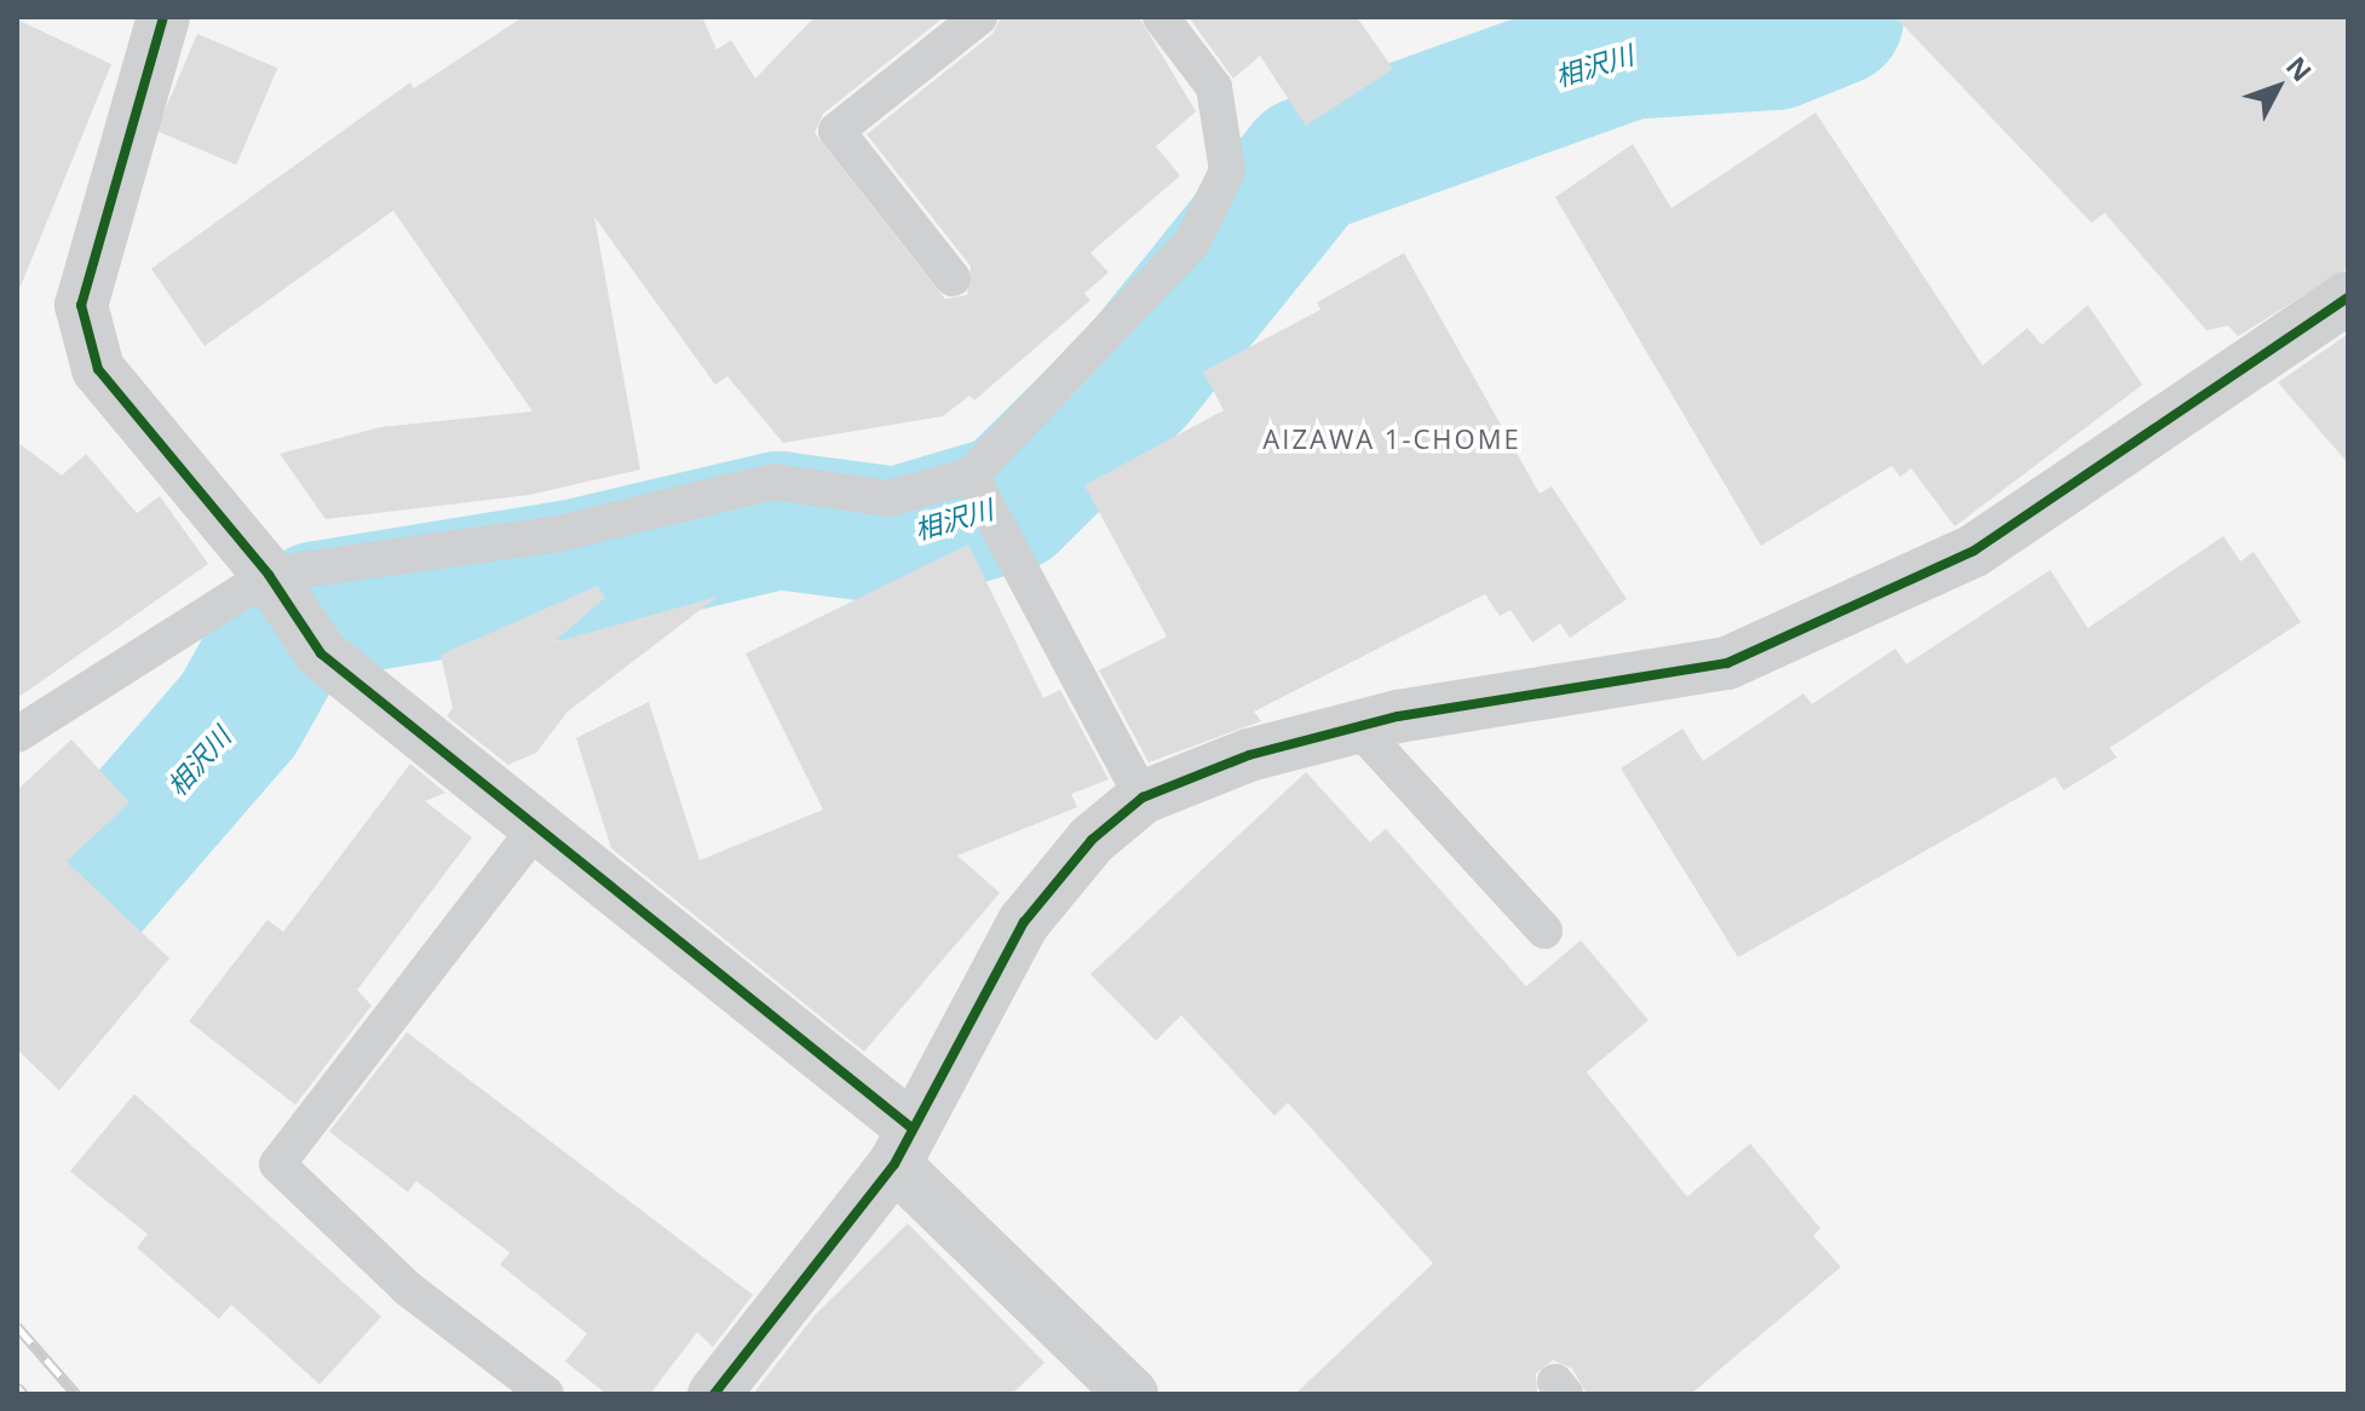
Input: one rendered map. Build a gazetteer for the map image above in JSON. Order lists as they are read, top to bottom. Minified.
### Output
{"districts":["AIZAWA 1-CHOME"],"water":["相沢川"],"north":"top right"}
